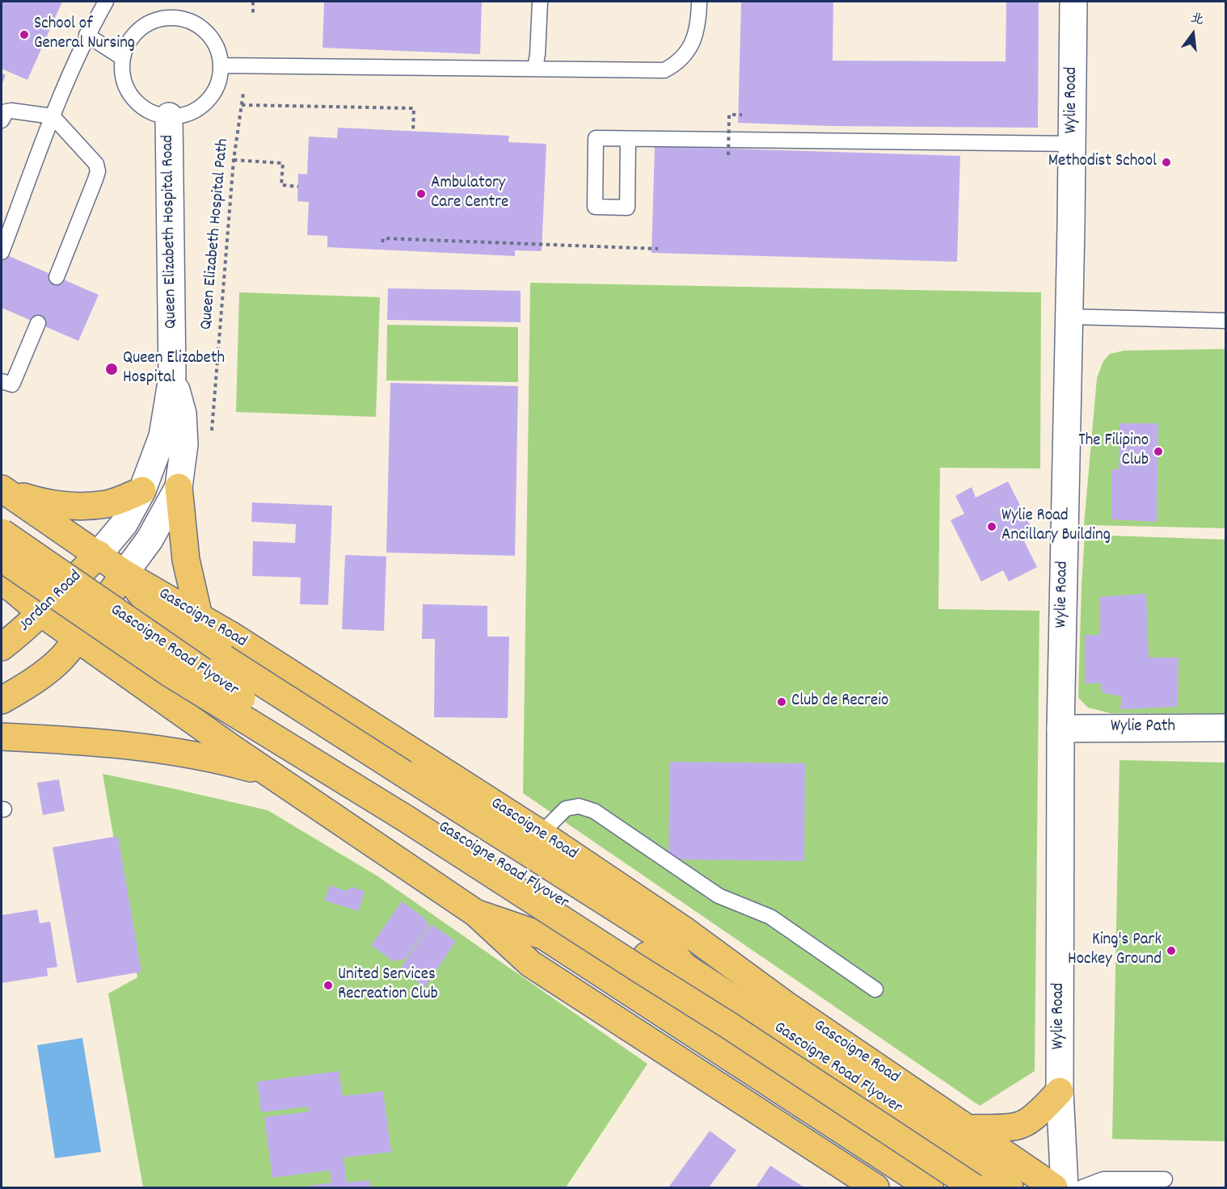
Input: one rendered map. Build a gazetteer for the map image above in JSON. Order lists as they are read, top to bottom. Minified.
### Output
{"streets":{"main road":["Jordan Road","Gascoigne Road","Gascoigne Road Flyover"],"street":["Wylie Road","Queen Elizabeth Hospital Road","Wylie Path"],"path":["Queen Elizabeth Hospital Path"]},"crossings":[["Wylie Road","Wylie Path"],["Queen Elizabeth Hospital Road","Jordan Road"],["Queen Elizabeth Hospital Road","Gascoigne Road"],["Jordan Road","Gascoigne Road"]],"places":["School of General Nursing","Methodist School","Ambulatory Care Centre","Queen Elizabeth Hospital","The Filipino Club","Wylie Road Ancillary Building","Club de Recreio","King's Park Hockey Ground","United Services Recreation Club"],"north":"top"}
